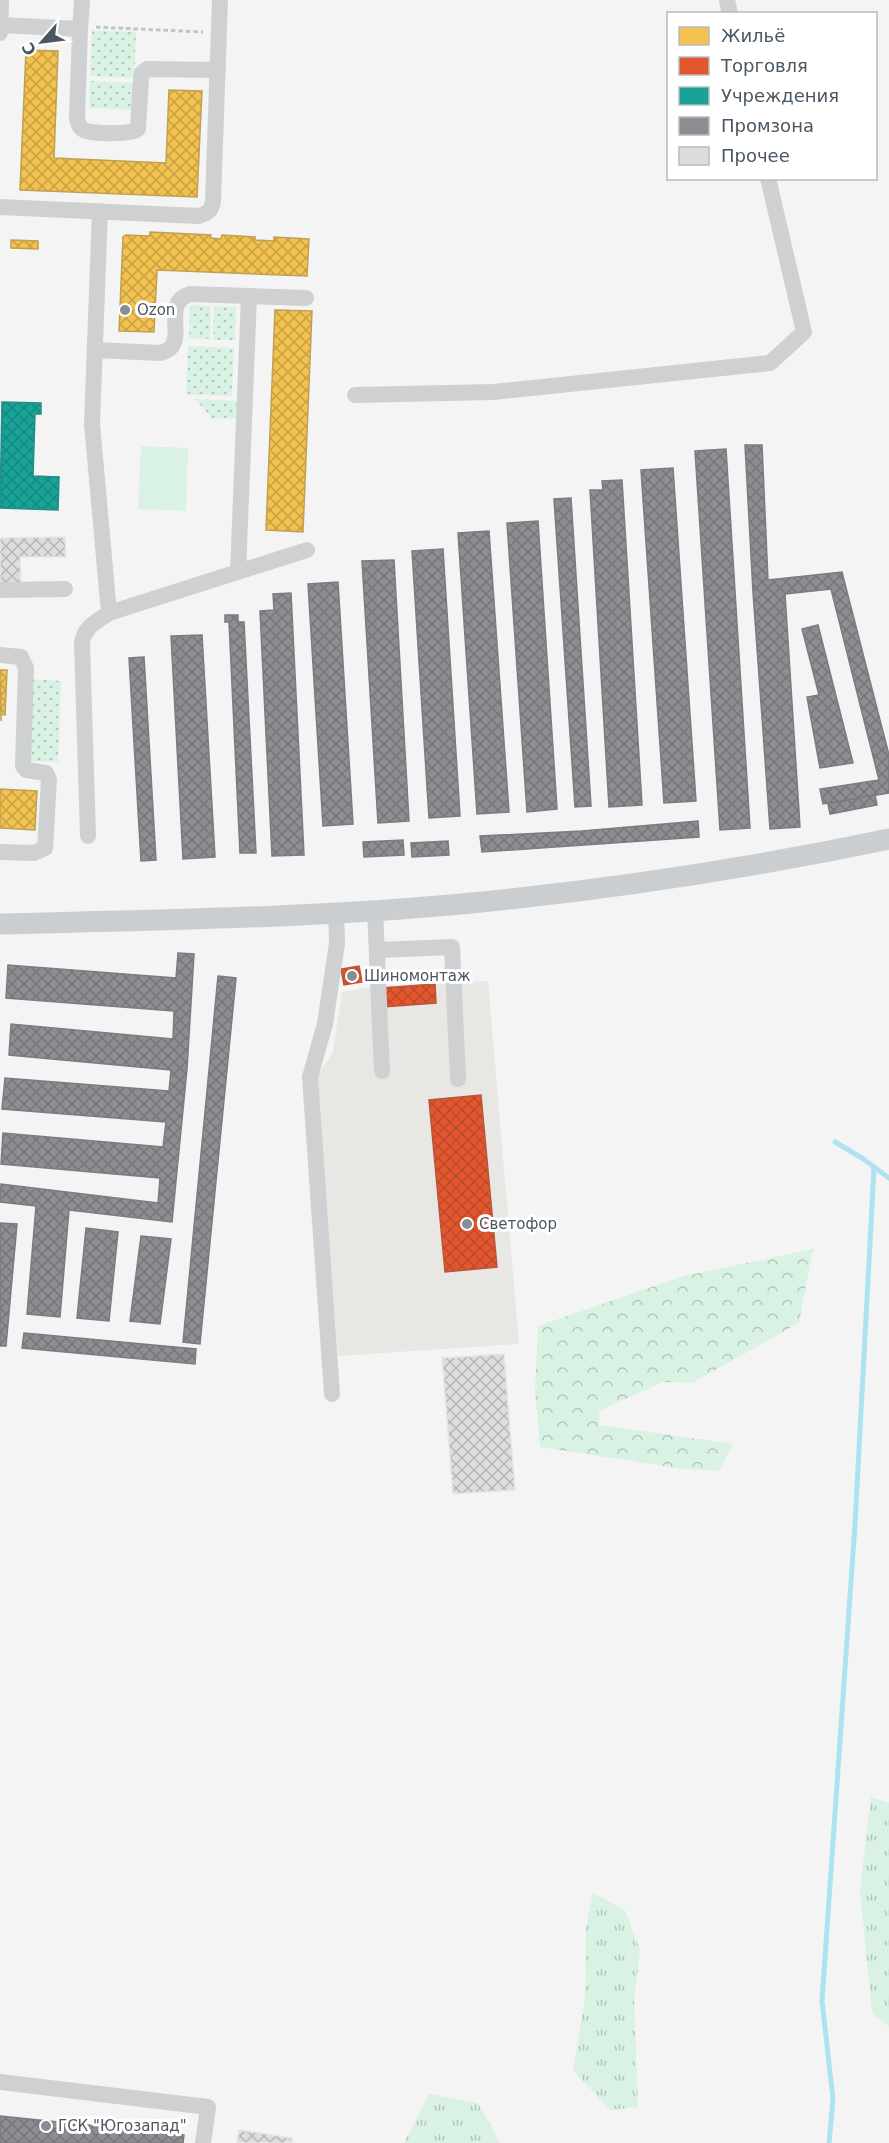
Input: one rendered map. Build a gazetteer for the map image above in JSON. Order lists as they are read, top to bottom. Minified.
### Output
{"places":["Ozon","Шиномонтаж","Светофор","ГСК \"Югозапад\""],"legend":["Жильё","Торговля","Учреждения","Промзона","Прочее"],"north":"bottom left"}
